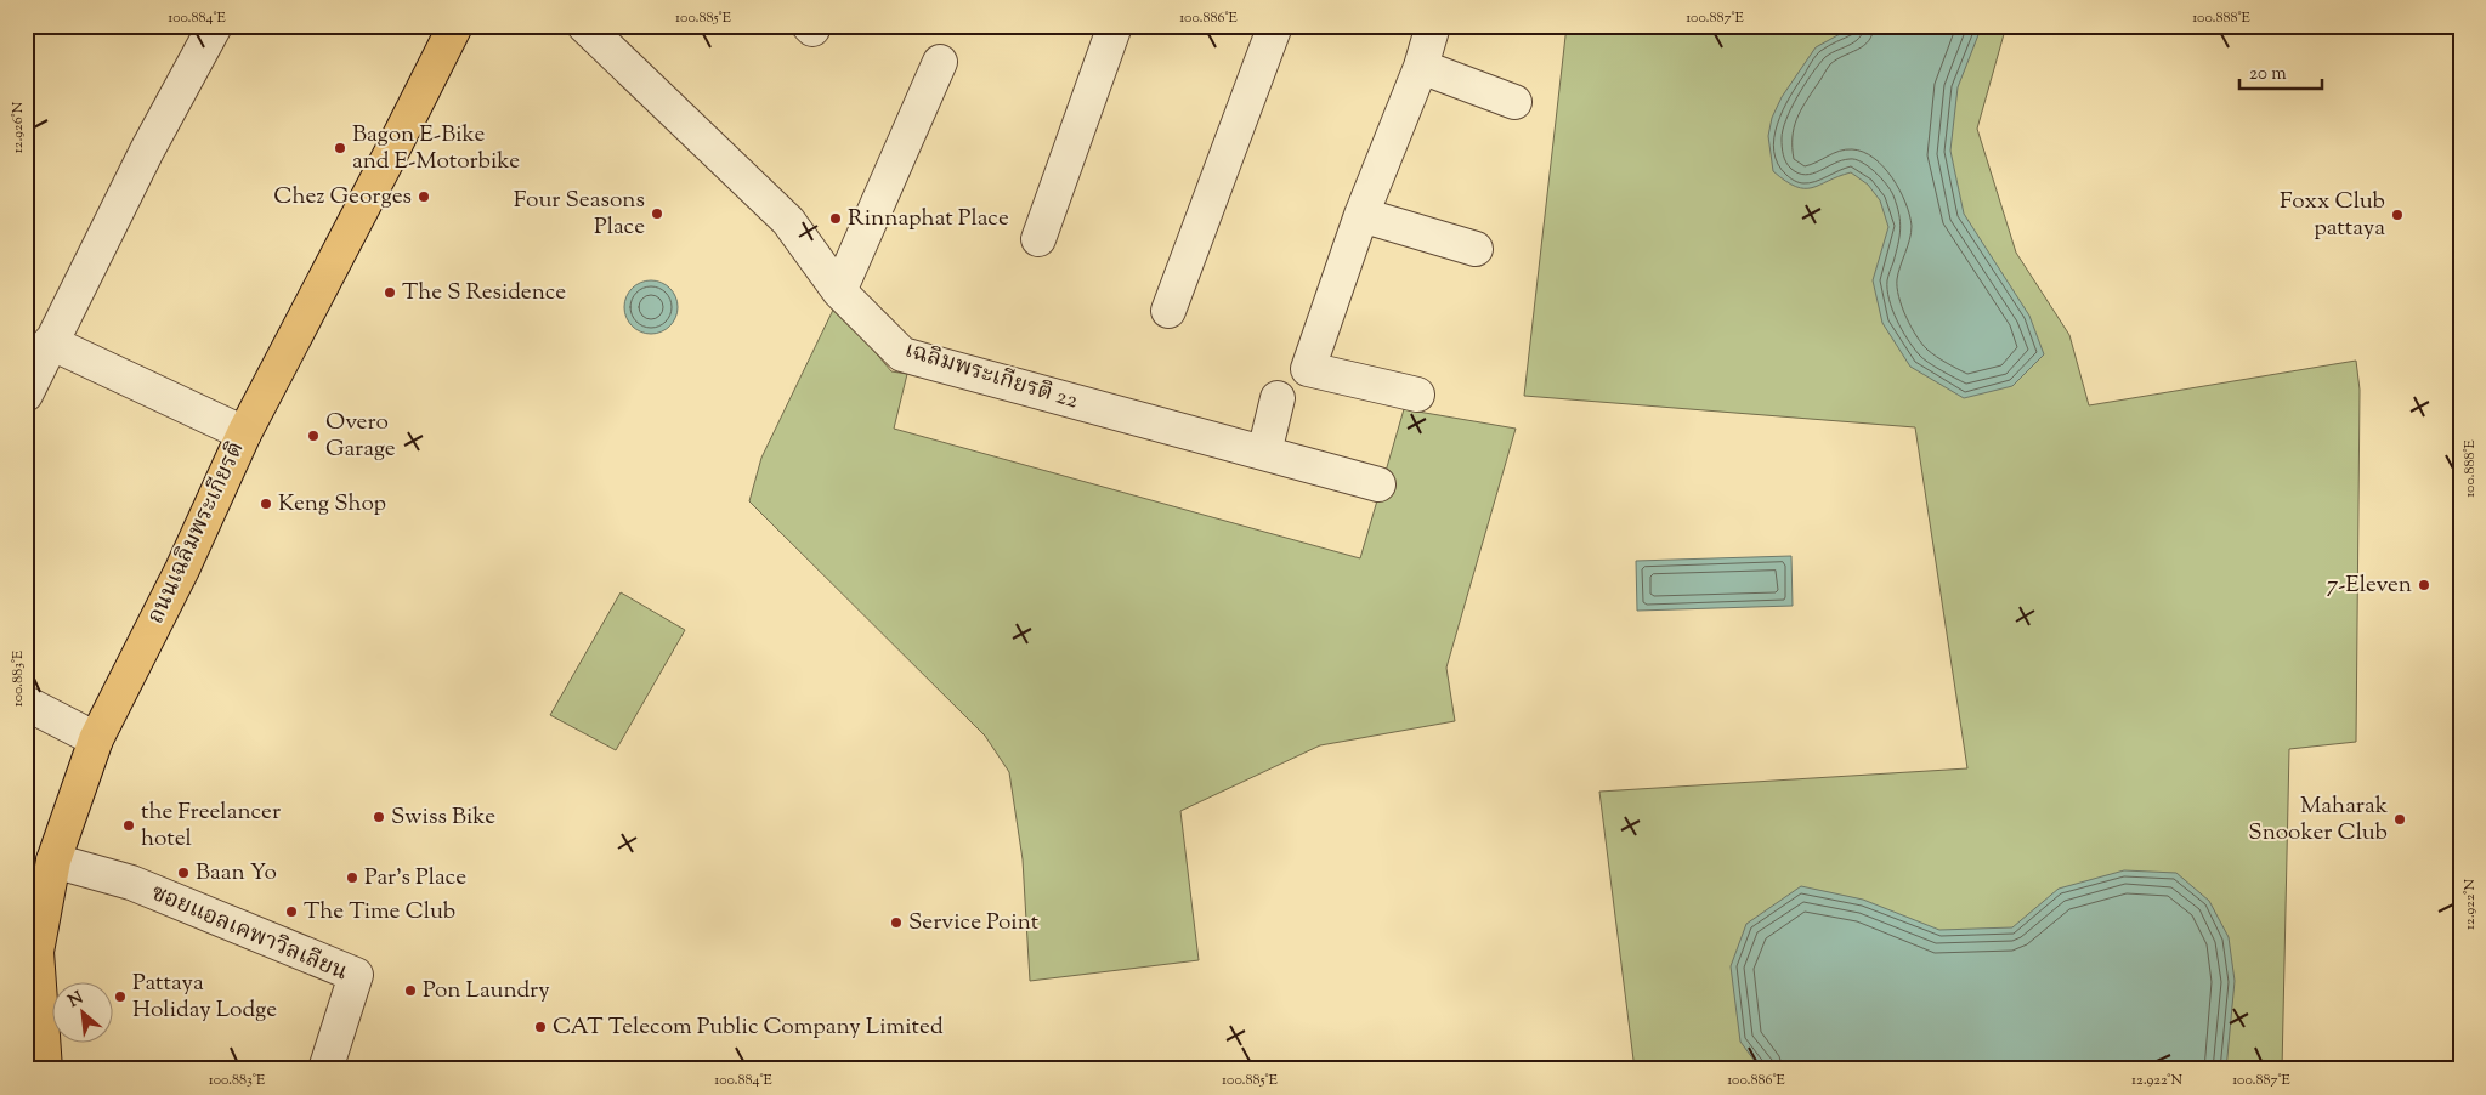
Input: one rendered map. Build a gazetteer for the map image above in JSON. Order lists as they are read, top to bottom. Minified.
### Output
{"streets":{"main road":["ถนนเฉลิมพระเกียรติ"],"street":["เฉลิมพระเกียรติ 22","ซอยแอลเคพาวิลเลียน"]},"crossings":[["ถนนเฉลิมพระเกียรติ","ซอยแอลเคพาวิลเลียน"]],"places":["Bagon E-Bike and E-Motorbike","Chez Georges","Four Seasons Place","Foxx Club pattaya","Rinnaphat Place","The S Residence","Overo Garage","Keng Shop","7-Eleven","Swiss Bike","Maharak Snooker Club","the Freelancer hotel","Baan Yo","Par's Place","The Time Club","Service Point","Pon Laundry","Pattaya Holiday Lodge","CAT Telecom Public Company Limited"],"scale_bar":"20 m","north":"top left","coordinates":["100.884°E","100.885°E","100.886°E","100.887°E","100.888°E","12.926°N","100.883°E","12.922°N"]}
